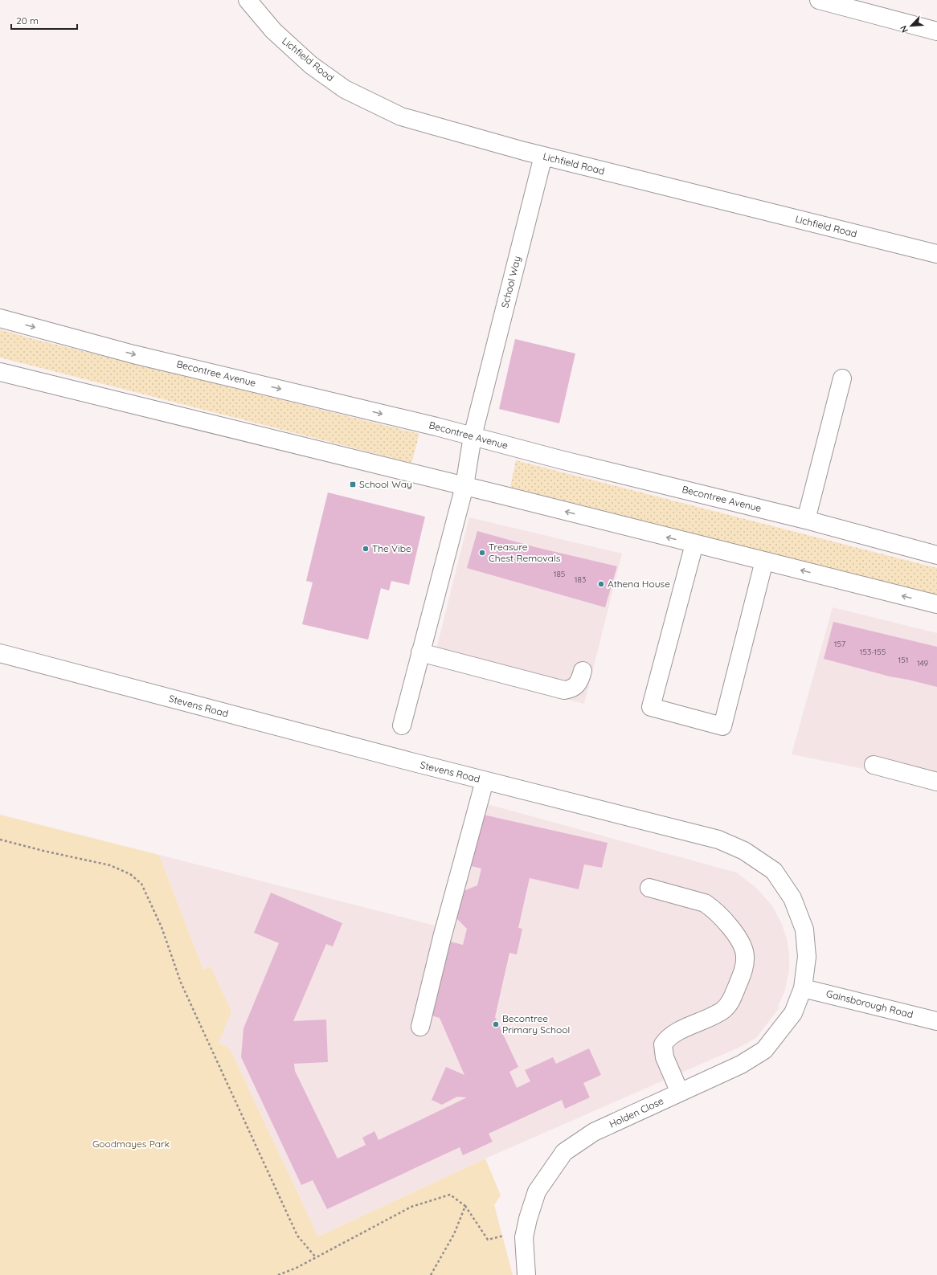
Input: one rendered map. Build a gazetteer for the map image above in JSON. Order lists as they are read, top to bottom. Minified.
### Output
{"streets":{"street":["Lichfield Road","School Way","Becontree Avenue","Stevens Road","Gainsborough Road","Holden Close"]},"crossings":[["Lichfield Road","School Way"],["School Way","Becontree Avenue"],["Stevens Road","Gainsborough Road"],["Stevens Road","Holden Close"],["Gainsborough Road","Holden Close"]],"parks":["Goodmayes Park"],"places":{"transit":["School Way"],"other":["The Vibe","Treasure Chest Removals","Athena House","Becontree Primary School"]},"house_numbers":["185","183","157","153-155","151","149"],"scale_bar":"20 m","north":"bottom left"}
